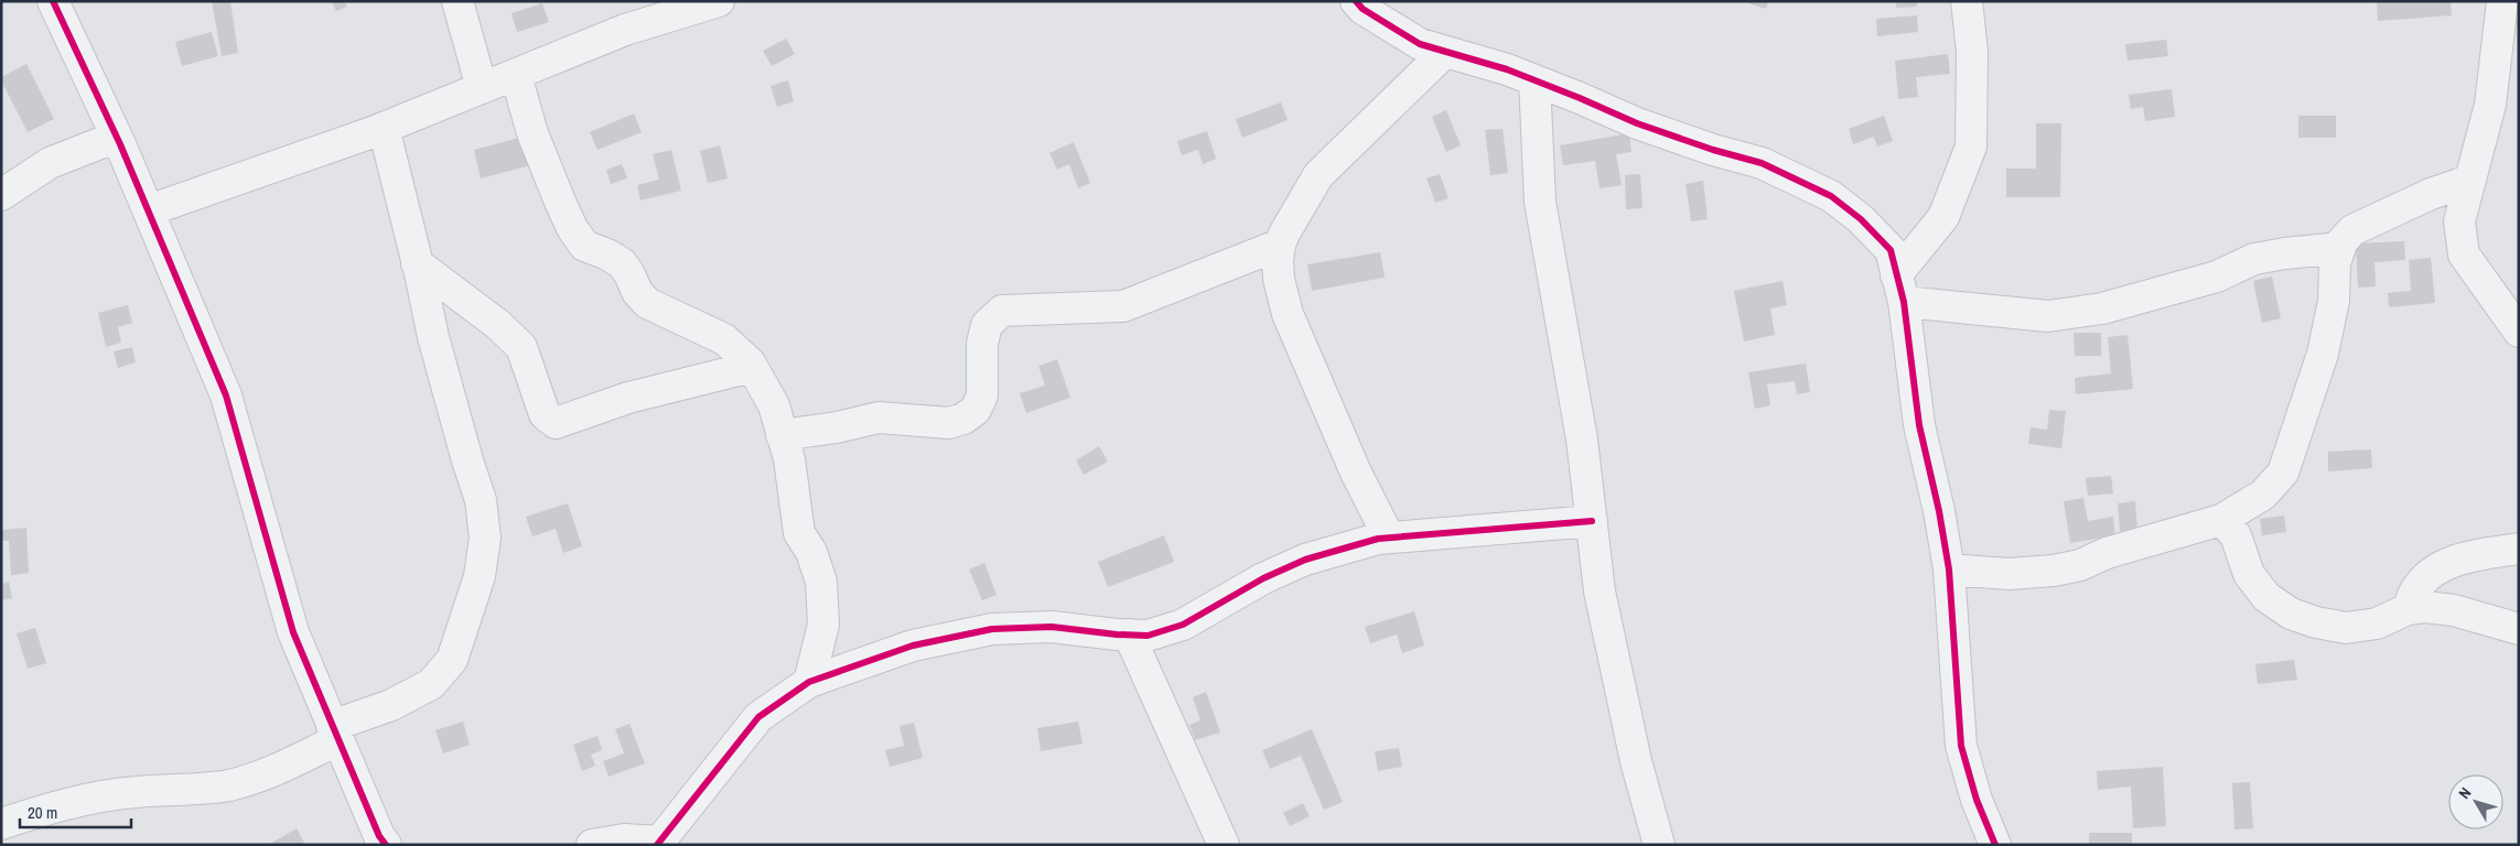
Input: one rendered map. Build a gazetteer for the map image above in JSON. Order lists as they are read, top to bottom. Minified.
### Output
{"scale_bar":"20 m","north":"top left"}
